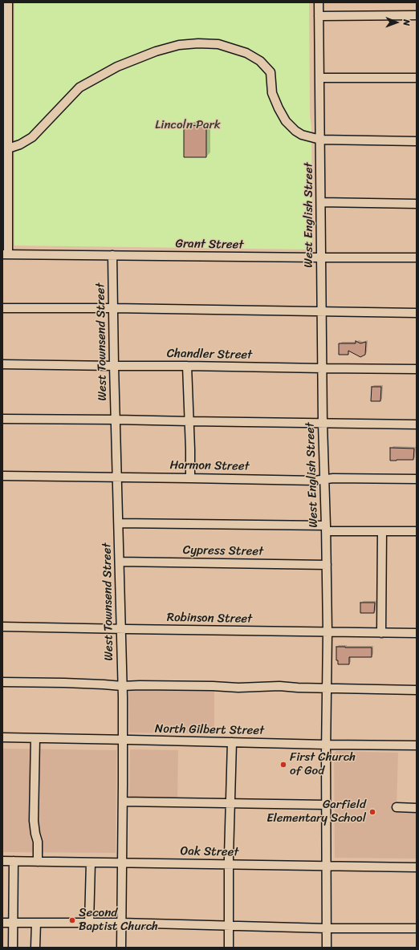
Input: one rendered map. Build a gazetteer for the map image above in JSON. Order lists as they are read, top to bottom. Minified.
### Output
{"streets":{"street":["West English Street","Grant Street","West Townsend Street","Chandler Street","Harmon Street","Cypress Street","Robinson Street","North Gilbert Street","Oak Street"]},"crossings":[["West English Street","Grant Street"],["West English Street","Chandler Street"],["West English Street","Harmon Street"],["West English Street","Cypress Street"],["West English Street","Robinson Street"],["West English Street","North Gilbert Street"],["West English Street","Oak Street"],["Grant Street","West Townsend Street"],["West Townsend Street","Chandler Street"],["West Townsend Street","Harmon Street"],["West Townsend Street","Cypress Street"],["West Townsend Street","Robinson Street"],["West Townsend Street","North Gilbert Street"],["West Townsend Street","Oak Street"]],"parks":["Lincoln Park"],"places":["First Church of God","Garfield Elementary School","Second Baptist Church"],"north":"right"}
